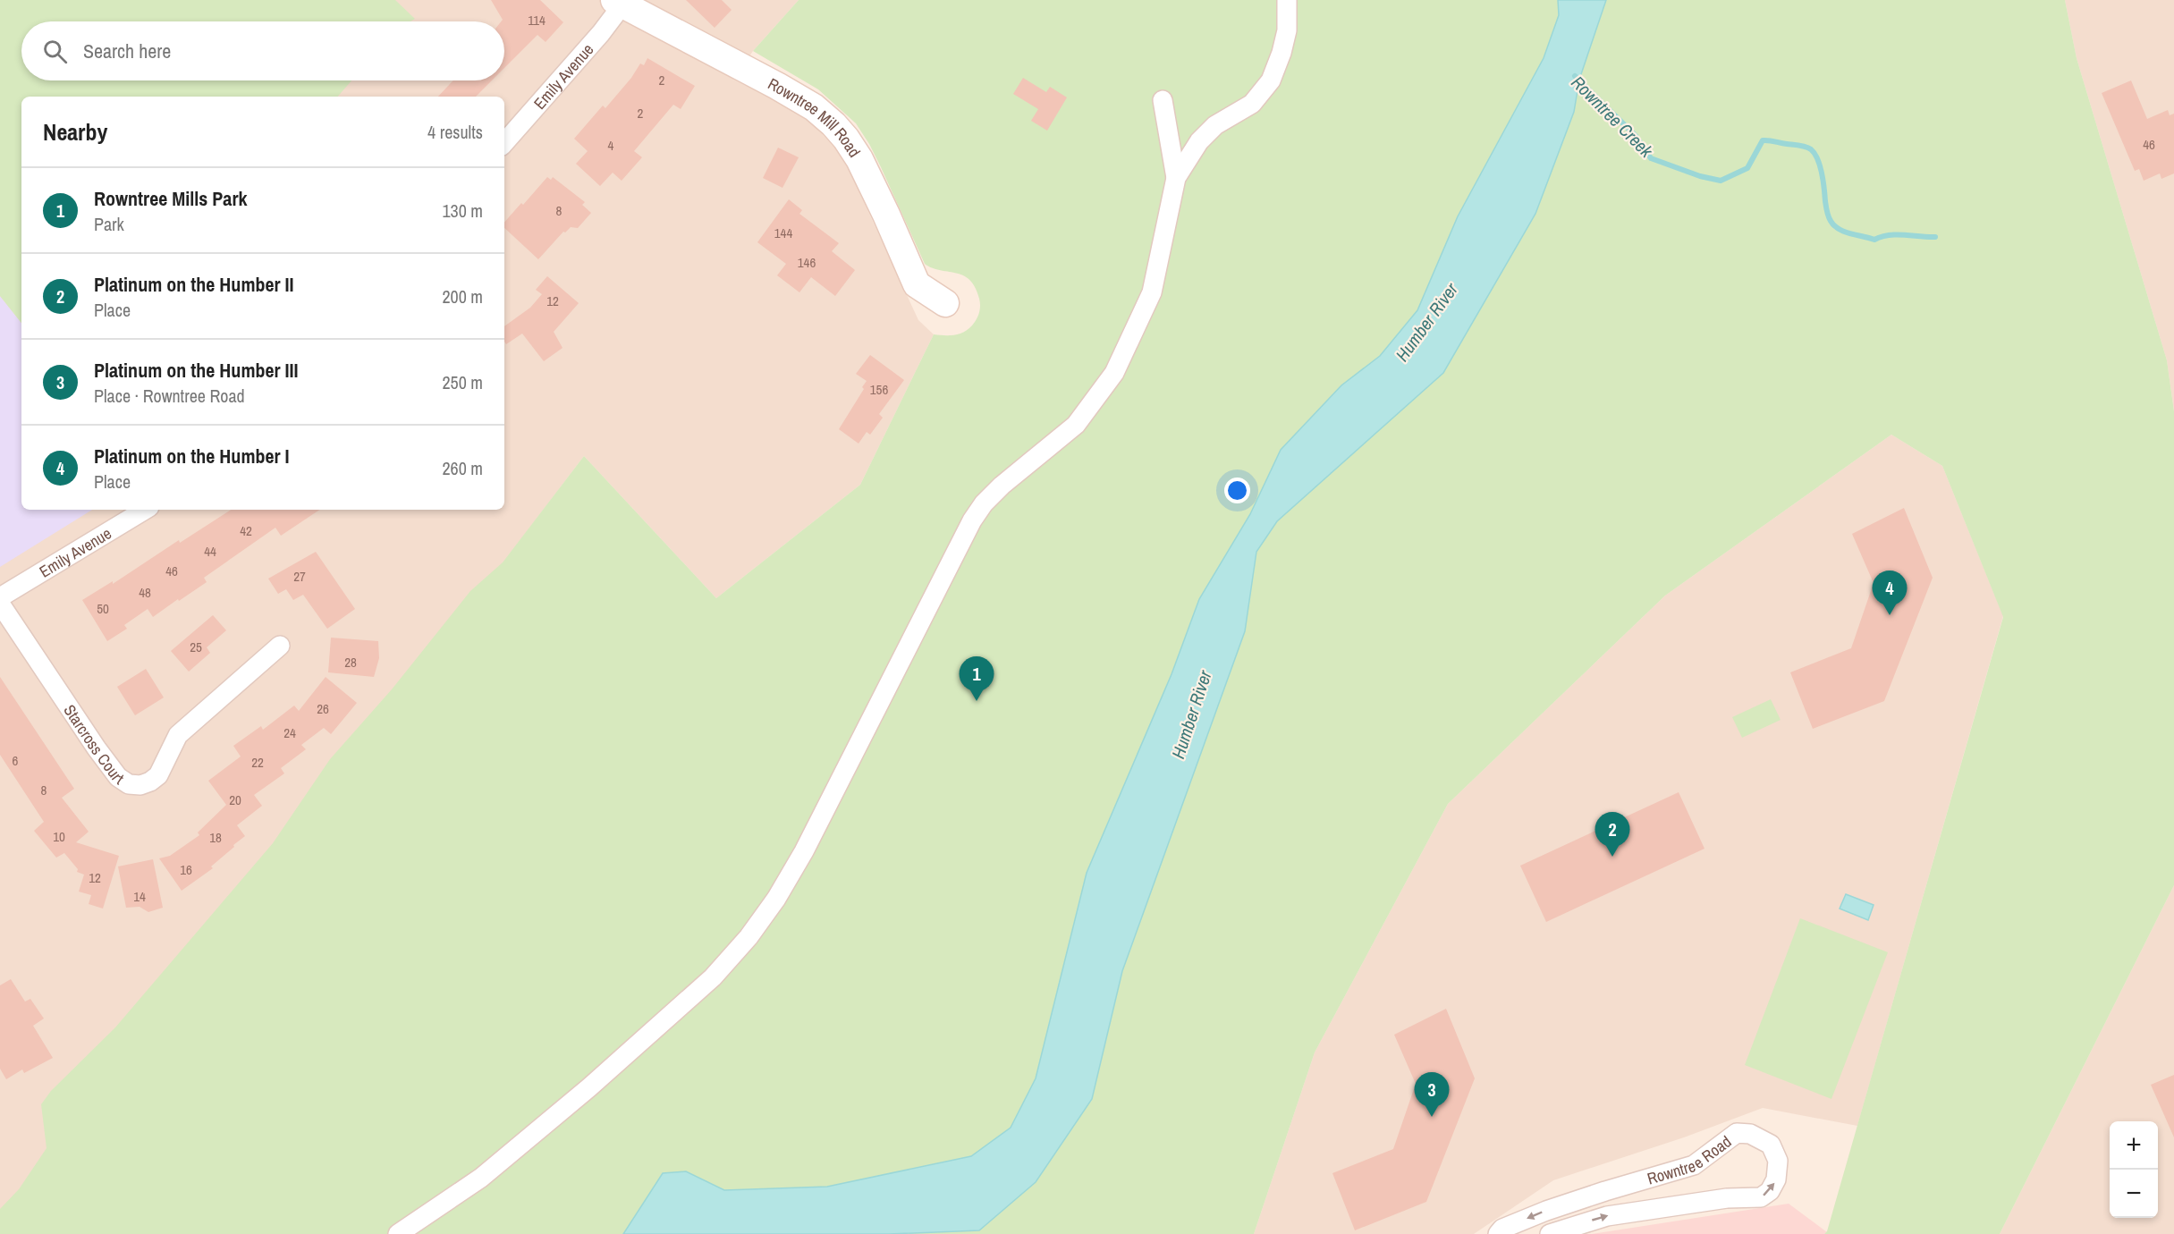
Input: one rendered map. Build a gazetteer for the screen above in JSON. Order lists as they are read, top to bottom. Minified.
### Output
{"streets":{"street":["Emily Avenue","Rowntree Mill Road","Starcross Court","Rowntree Road"]},"crossings":[["Emily Avenue","Rowntree Mill Road"]],"water":["Rowntree Creek","Humber River"],"house_numbers":["114","2","2","46","4","8","144","146","12","156","42","44","46","27","48","50","25","28","26","24","6","22","8","20","10","18","16","12","14"],"page":{"search":"Search here","heading":["Nearby","4 results"],"list":[{"mark":"1","name":"Rowntree Mills Park","note":"Park","value":"130 m"},{"mark":"2","name":"Platinum on the Humber II","note":"Place","value":"200 m"},{"mark":"3","name":"Platinum on the Humber III","note":"Place · Rowntree Road","value":"250 m"},{"mark":"4","name":"Platinum on the Humber I","note":"Place","value":"260 m"}],"pins":["4","1","2","3"],"map_buttons":["+","−"]}}
